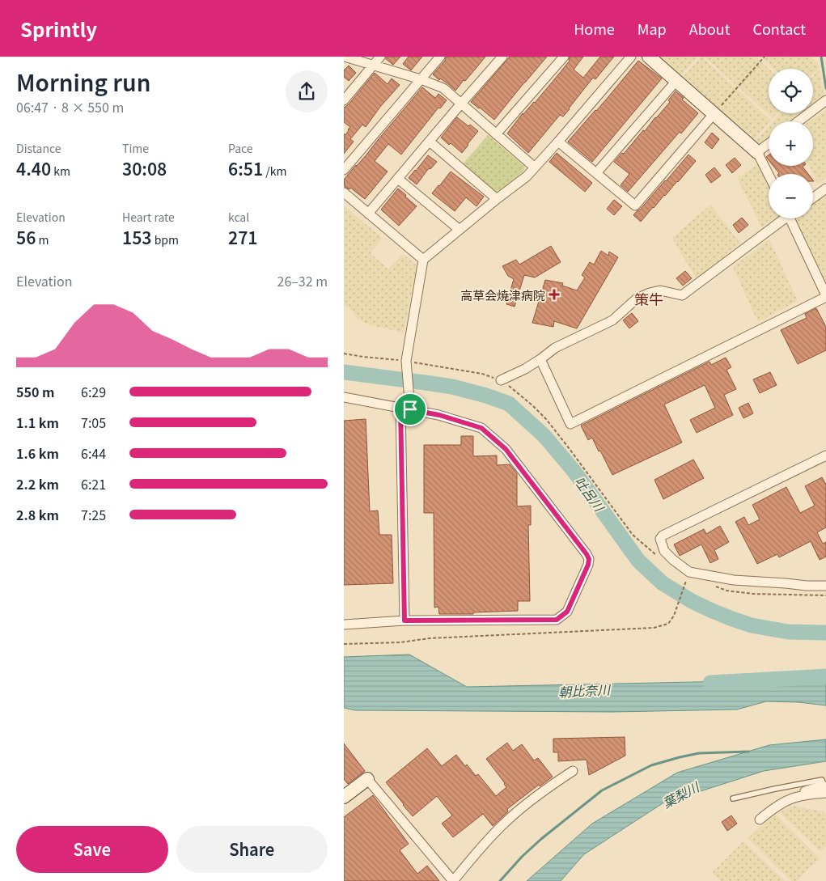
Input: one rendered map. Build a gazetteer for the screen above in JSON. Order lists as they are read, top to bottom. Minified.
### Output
{"districts":["策牛"],"water":["吐呂川","朝比奈川","葉梨川"],"places":{"health":["高草会焼津病院"]},"page":{"header":"Sprintly","nav":["Home","Map","About","Contact"],"heading":["Morning run","06:47 · 8 × 550 m"],"map_buttons":["+","−"],"stats":[["Distance","4.40 km"],["Time","30:08"],["Pace","6:51 /km"],["Elevation","56 m"],["Heart rate","153 bpm"],["kcal","271"]],"chart":["Elevation","26–32 m"],"list":[{"name":"550 m","note":"6:29"},{"name":"1.1 km","note":"7:05"},{"name":"1.6 km","note":"6:44"},{"name":"2.2 km","note":"6:21"},{"name":"2.8 km","note":"7:25"}],"buttons":["Save","Share"]}}
